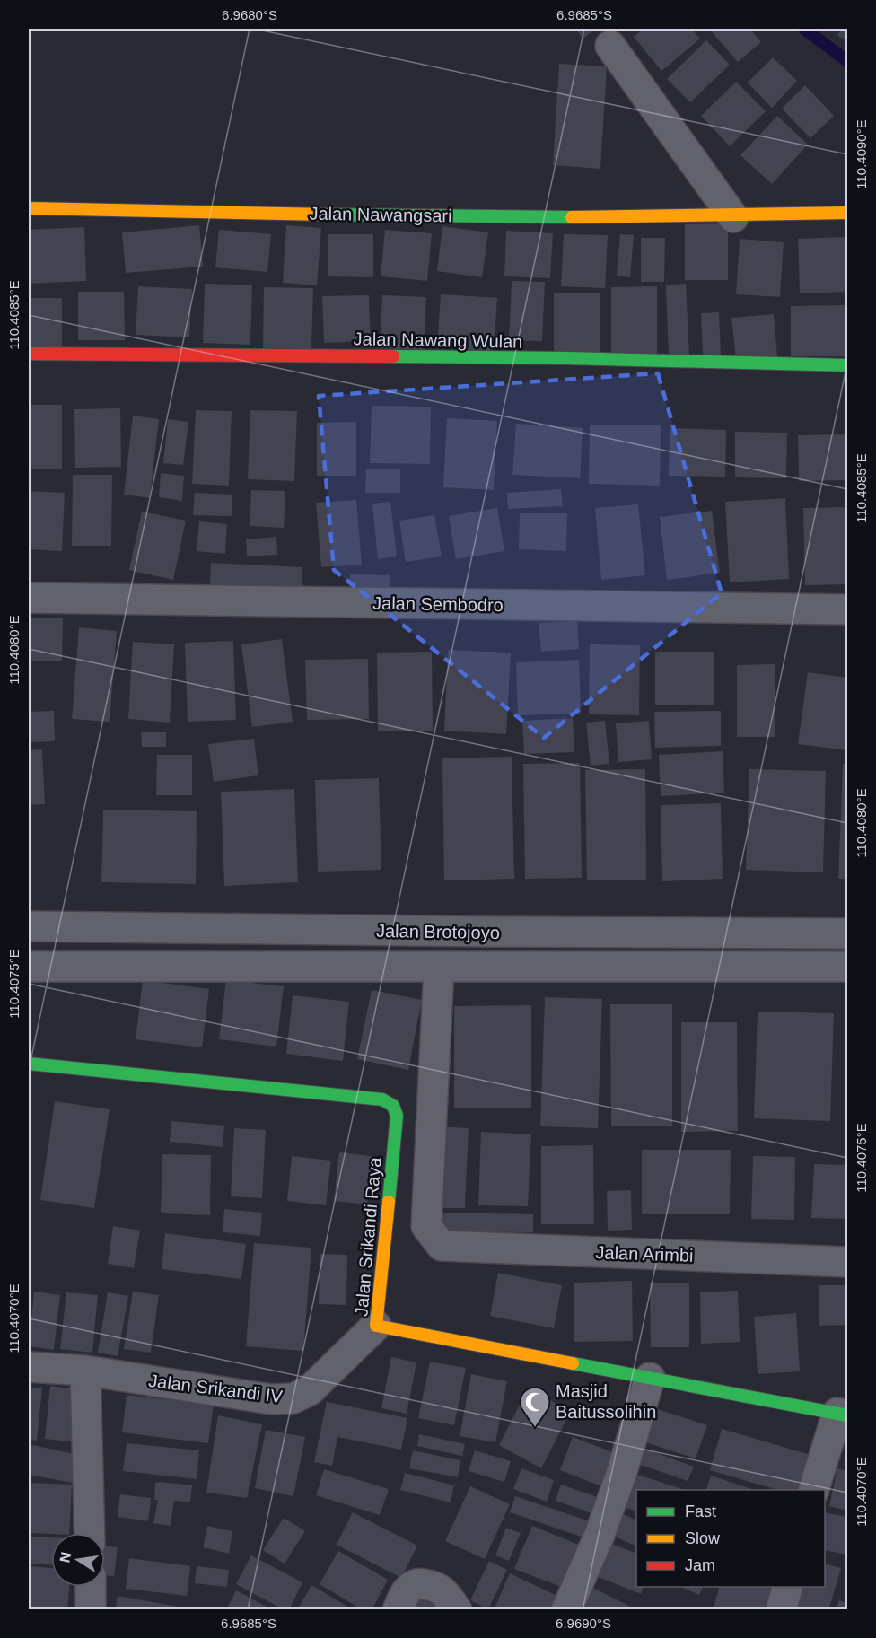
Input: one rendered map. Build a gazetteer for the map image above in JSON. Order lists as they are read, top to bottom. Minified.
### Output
{"streets":{"street":["Jalan Nawangsari","Jalan Nawang Wulan","Jalan Sembodro","Jalan Brotojoyo","Jalan Srikandi Raya","Jalan Arimbi","Jalan Srikandi IV"]},"crossings":[["Jalan Brotojoyo","Jalan Arimbi"],["Jalan Srikandi Raya","Jalan Srikandi IV"]],"places":{"mosque":["Masjid Baitussolihin"]},"legend":["Fast","Slow","Jam"],"north":"left","coordinates":["6.9680°S","6.9685°S","110.4090°E","110.4085°E","110.4080°E","110.4075°E","110.4070°E","6.9690°S"]}
